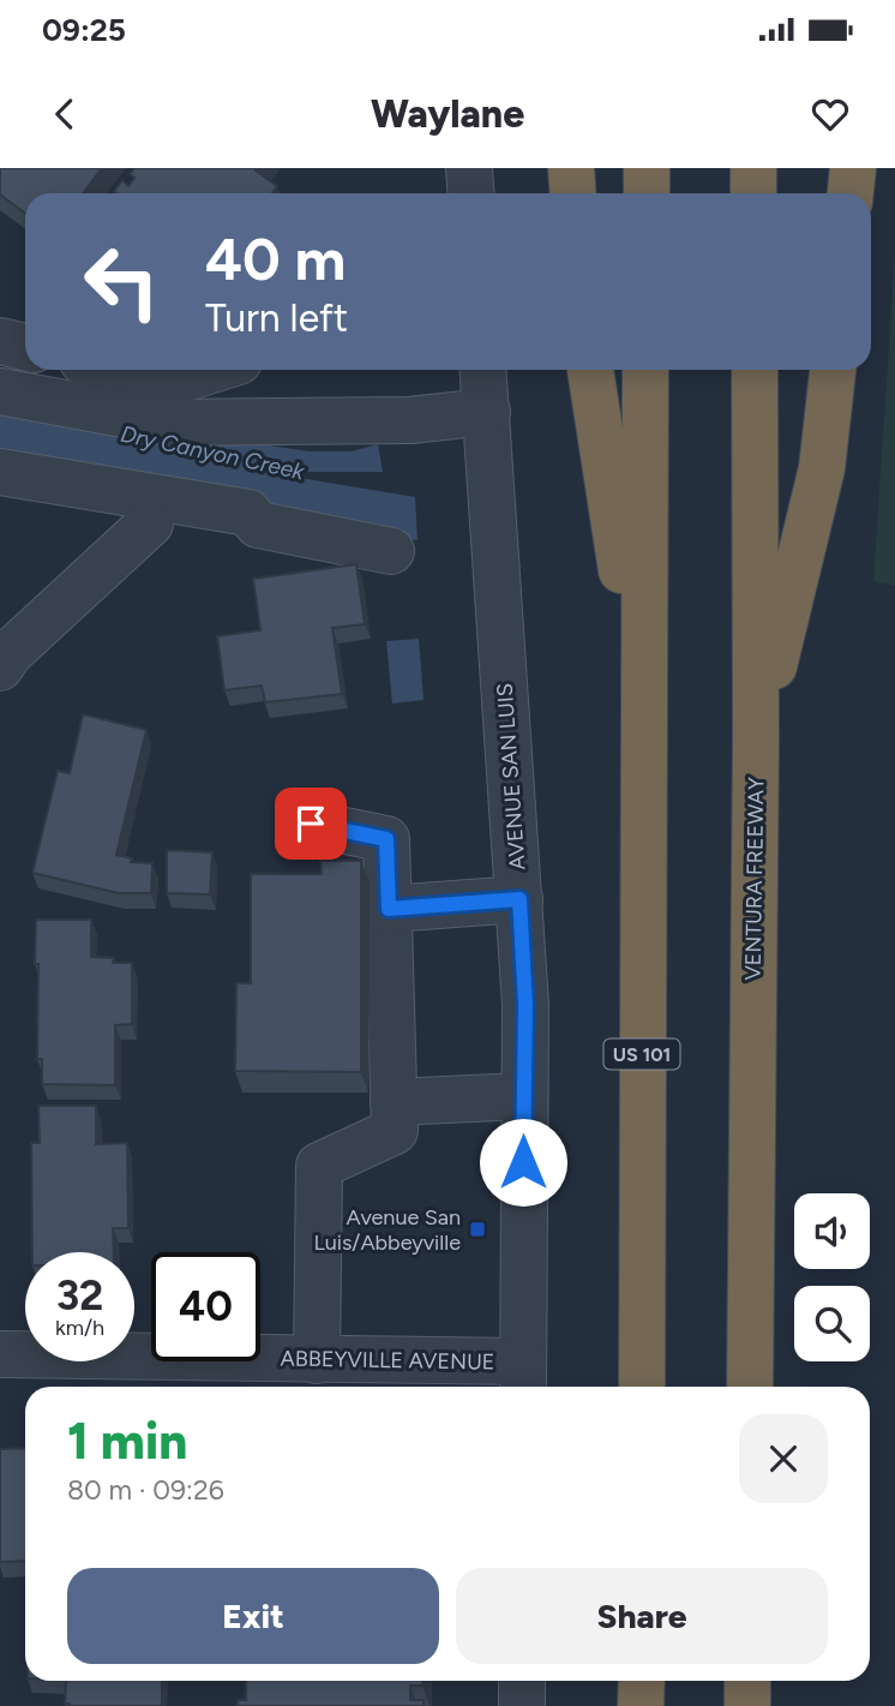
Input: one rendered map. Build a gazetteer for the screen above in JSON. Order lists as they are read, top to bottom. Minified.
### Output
{"streets":{"highway":["VENTURA FREEWAY","US 101"],"street":["AVENUE SAN LUIS","ABBEYVILLE AVENUE"]},"crossings":[["AVENUE SAN LUIS","ABBEYVILLE AVENUE"]],"water":["Dry Canyon Creek"],"places":{"transit":["Avenue San Luis/Abbeyville"]},"page":{"status":"09:25","header":"Waylane","turn":["40 m","Turn left"],"speed":"32 km/h","limit":"40","heading":["1 min","80 m · 09:26"],"buttons":["Exit","Share"]}}
